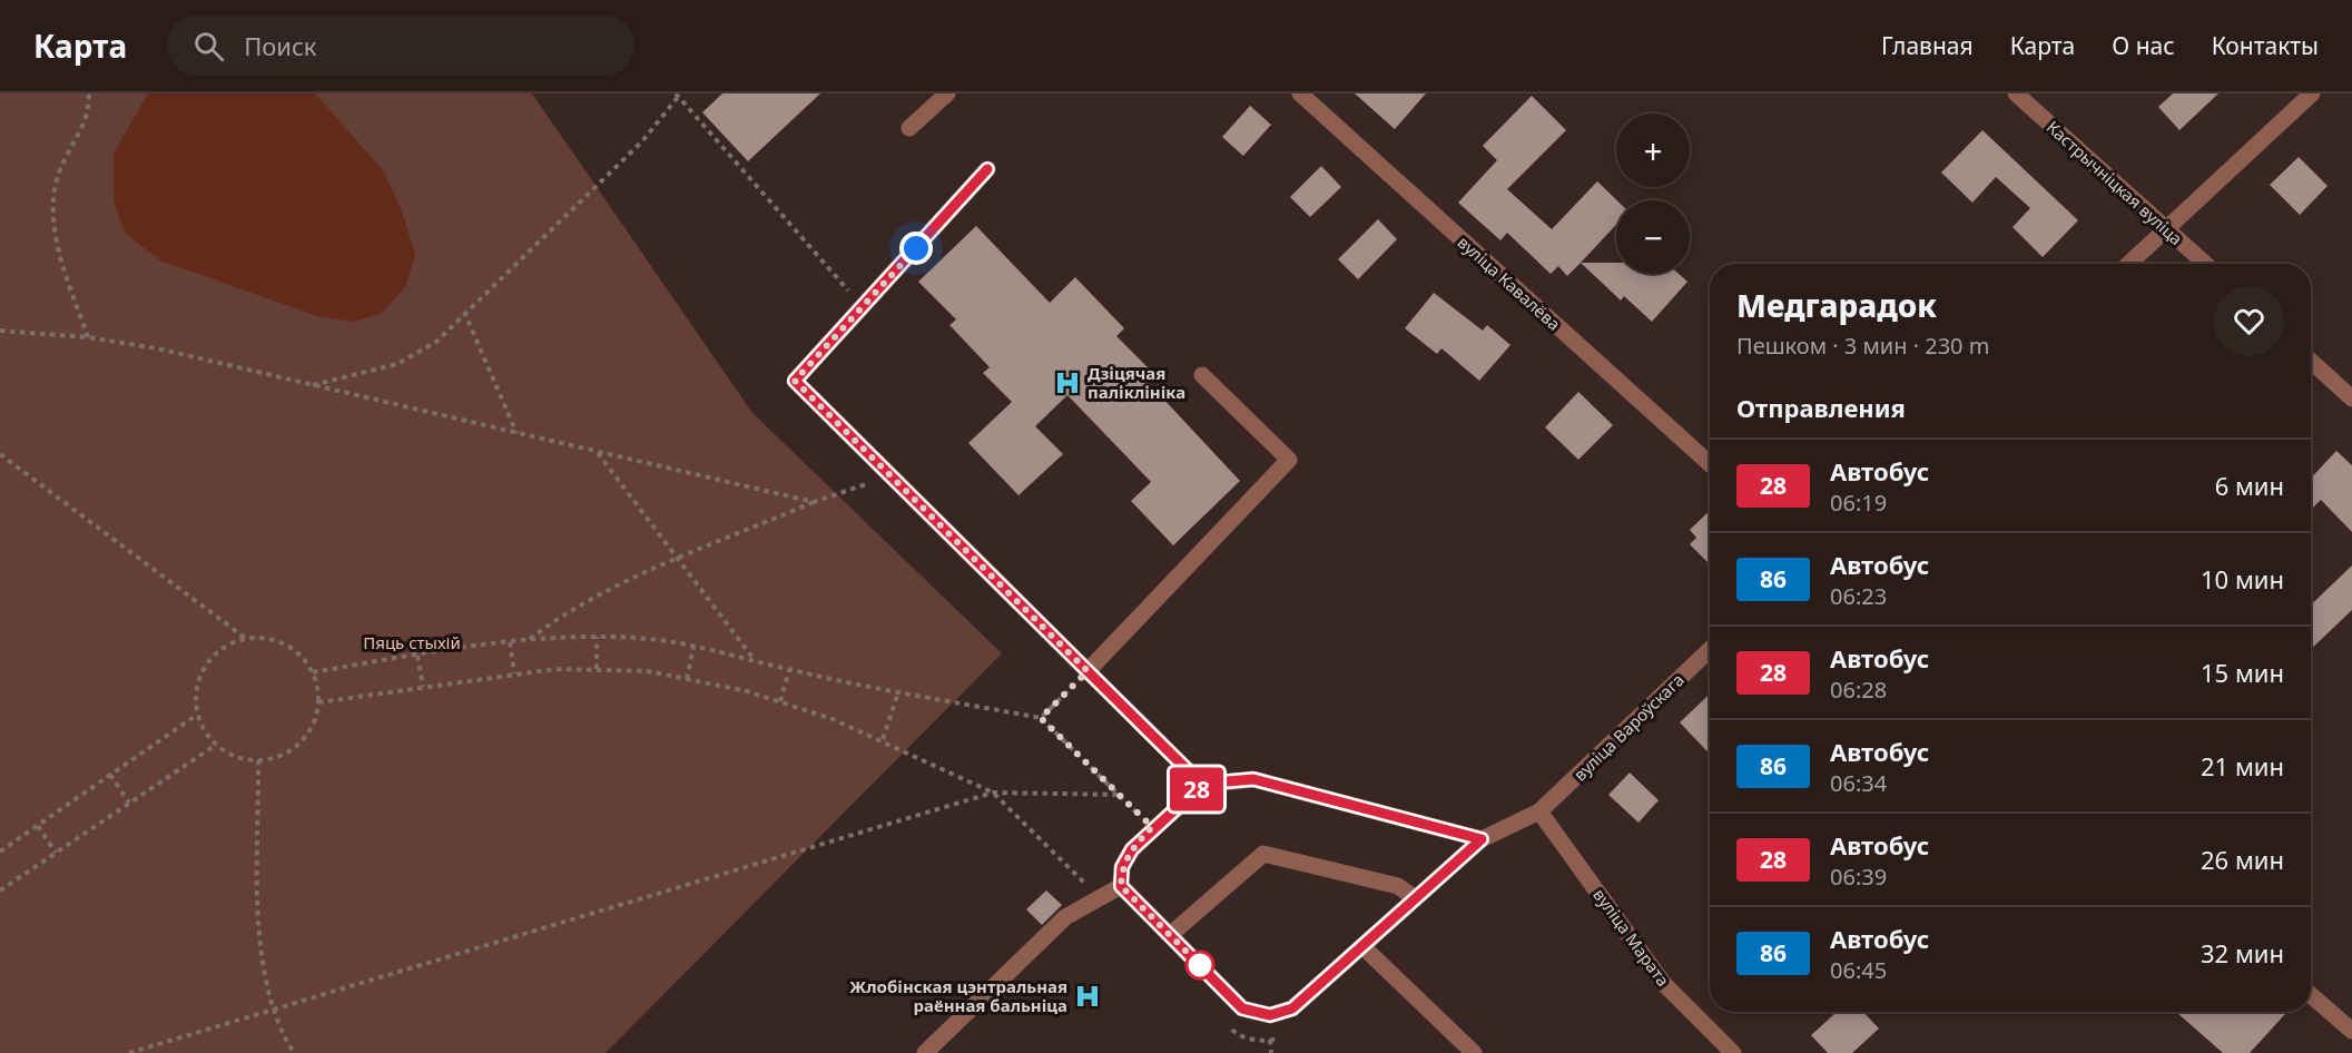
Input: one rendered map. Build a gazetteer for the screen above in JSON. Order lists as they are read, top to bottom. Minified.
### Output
{"streets":{"street":["Кастрычніцкая вуліца","вуліца Кавалёва","вуліца Вароўскага","вуліца Марата"]},"crossings":[["вуліца Вароўскага","вуліца Марата"]],"parks":["Пяць стыхій"],"places":{"hospital":["Дзіцячая паліклініка","Жлобінская цэнтральная раённая бальніца"]},"lines":["bus line 28"],"page":{"header":"Карта","search":"Поиск","nav":["Главная","Карта","О нас","Контакты"],"on_map":"28","map_buttons":["+","−"],"heading":[["Медгарадок","Пешком · 3 мин · 230 m"],"Отправления"],"list":[{"mark":"28","name":"Автобус","note":"06:19","value":"6 мин"},{"mark":"86","name":"Автобус","note":"06:23","value":"10 мин"},{"mark":"28","name":"Автобус","note":"06:28","value":"15 мин"},{"mark":"86","name":"Автобус","note":"06:34","value":"21 мин"},{"mark":"28","name":"Автобус","note":"06:39","value":"26 мин"},{"mark":"86","name":"Автобус","note":"06:45","value":"32 мин"}]}}
